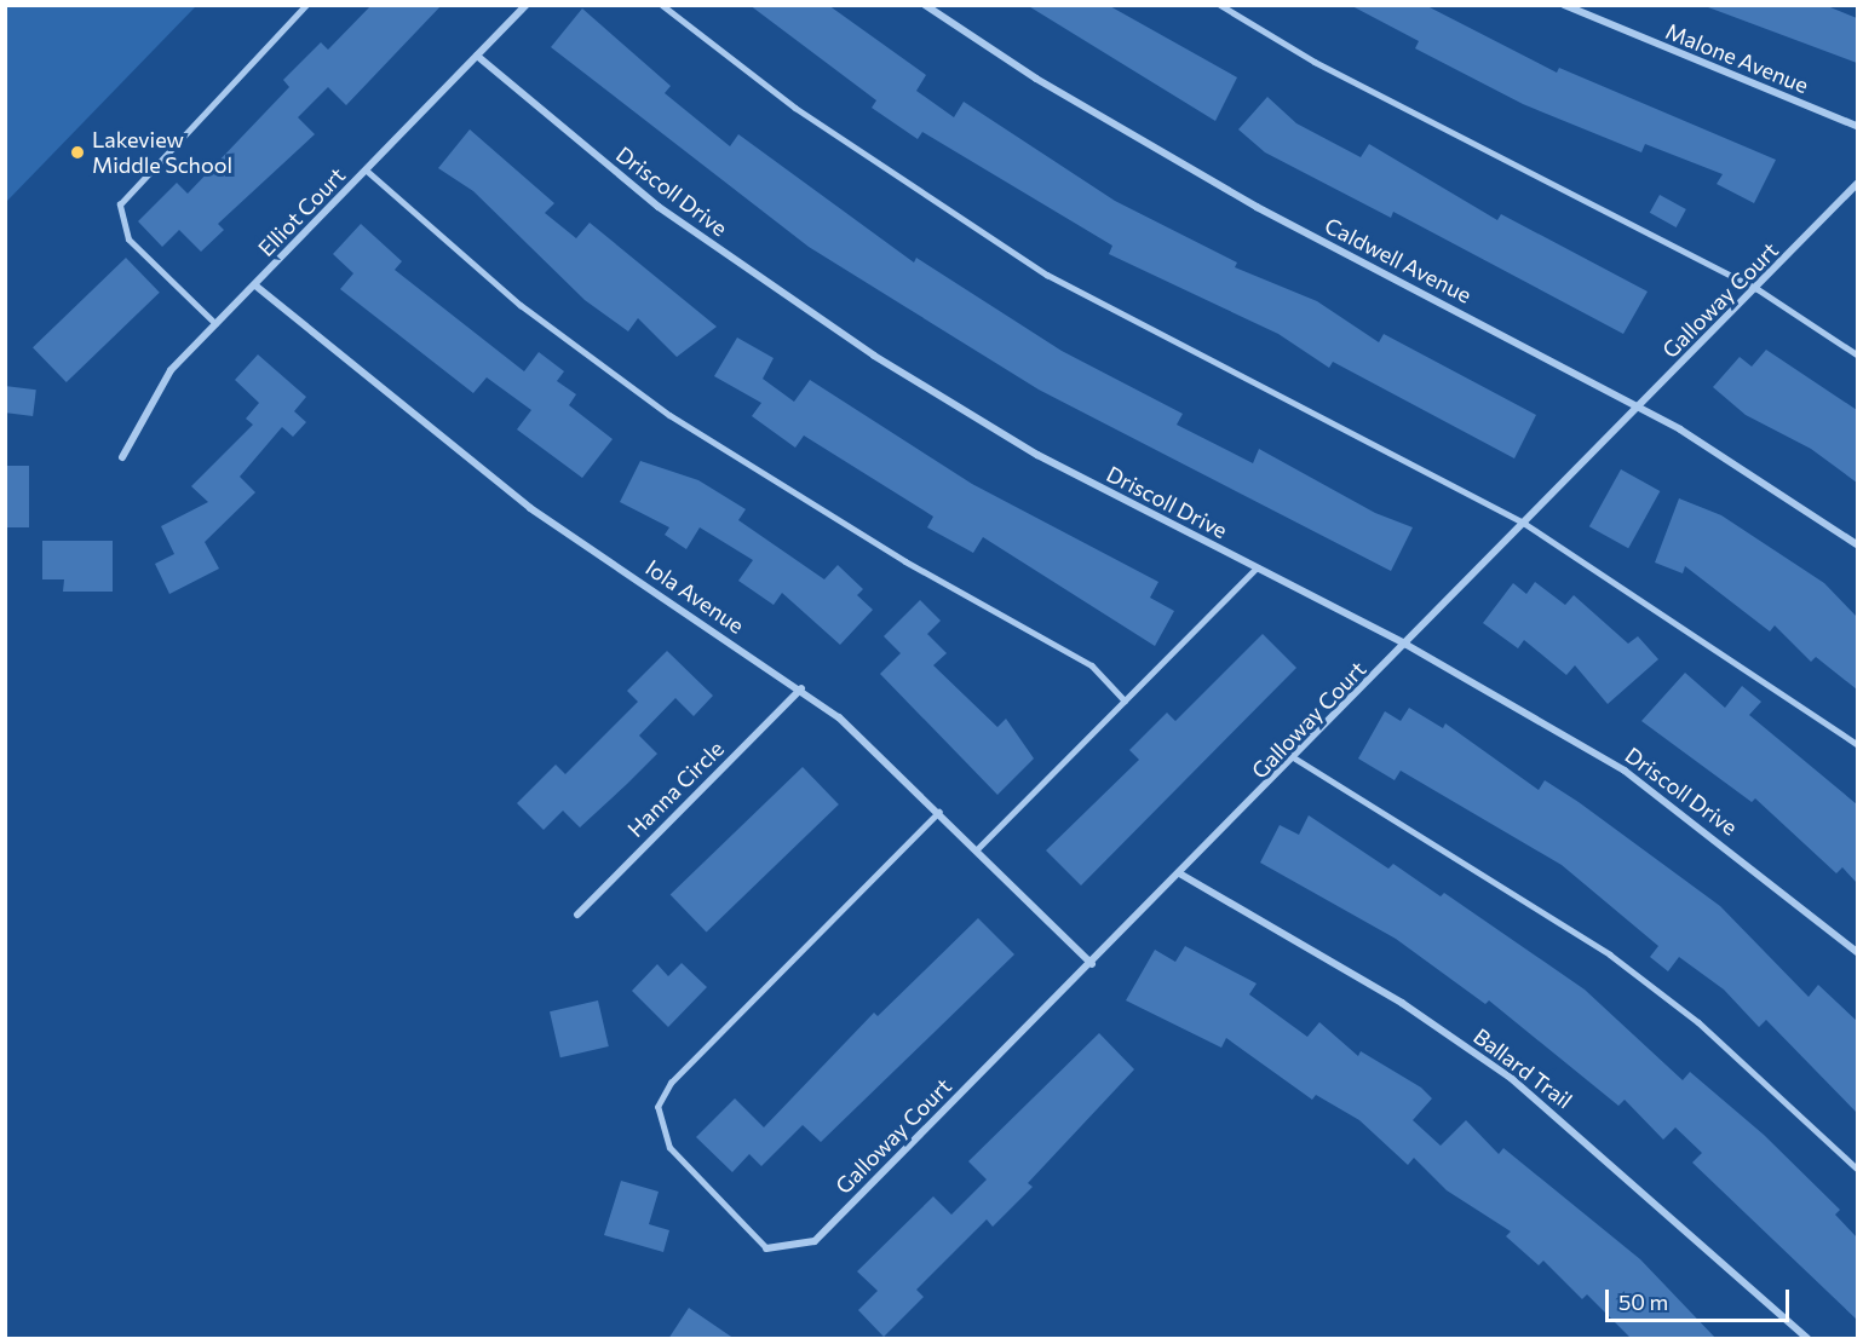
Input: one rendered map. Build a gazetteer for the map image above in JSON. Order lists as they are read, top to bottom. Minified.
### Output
{"streets":{"street":["Malone Avenue","Driscoll Drive","Elliot Court","Caldwell Avenue","Galloway Court","Iola Avenue","Hanna Circle","Ballard Trail"]},"crossings":[["Driscoll Drive","Elliot Court"],["Driscoll Drive","Galloway Court"],["Elliot Court","Iola Avenue"],["Caldwell Avenue","Galloway Court"],["Galloway Court","Iola Avenue"],["Galloway Court","Ballard Trail"],["Iola Avenue","Hanna Circle"]],"places":["Lakeview Middle School"],"scale_bar":"50 m"}
